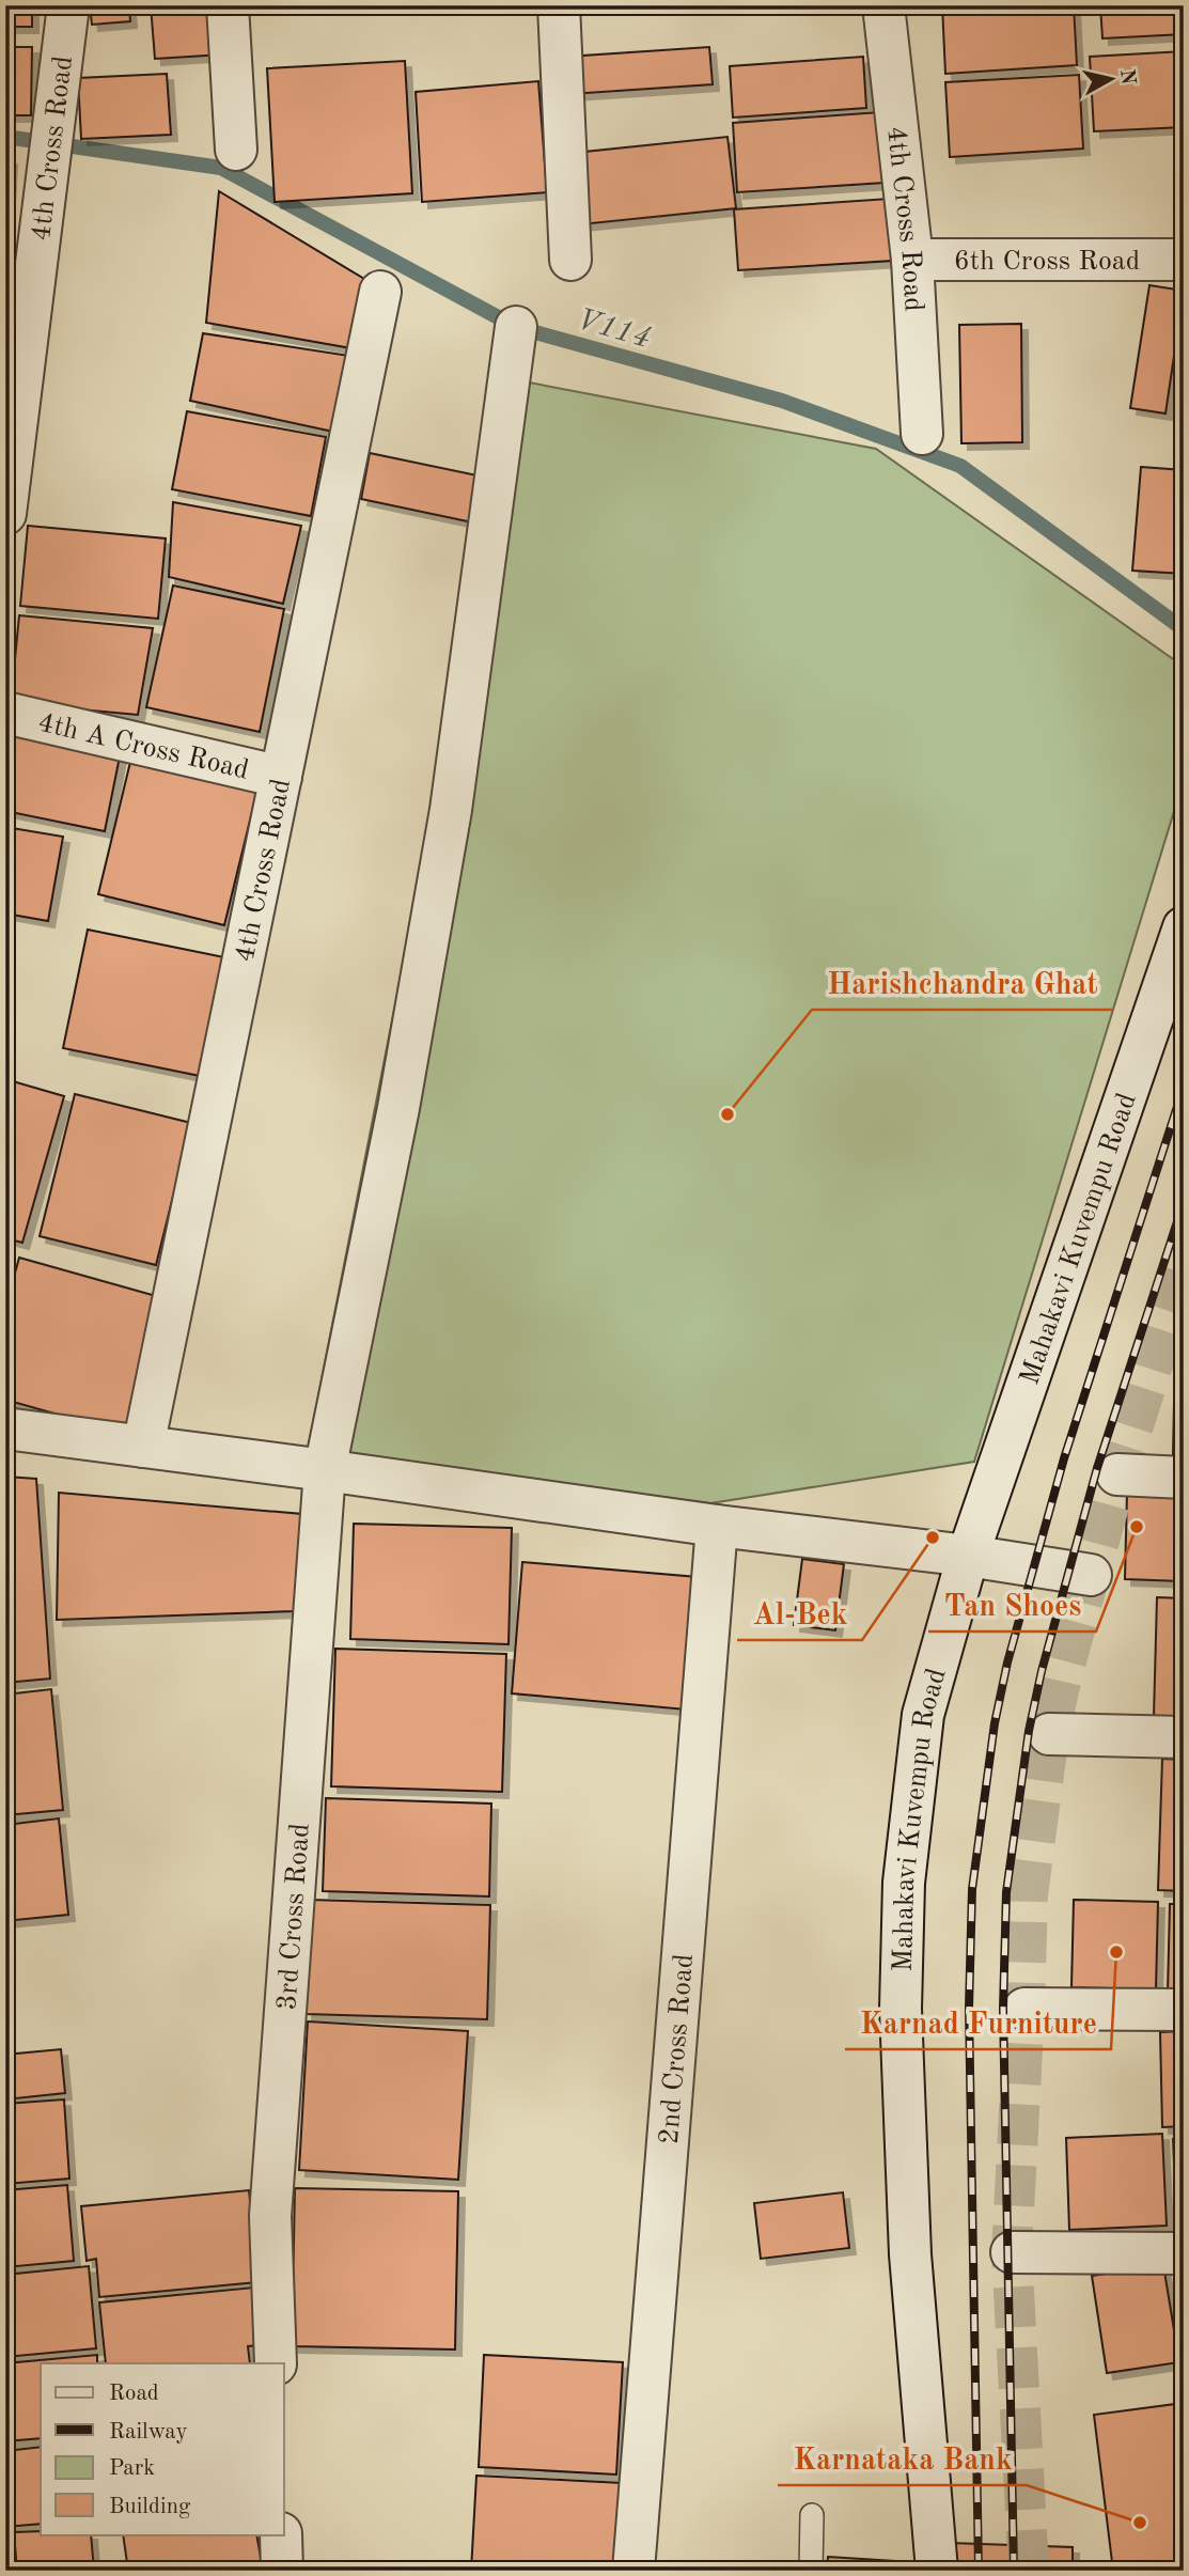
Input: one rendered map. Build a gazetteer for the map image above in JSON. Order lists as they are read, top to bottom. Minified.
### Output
{"streets":{"street":["4th Cross Road","6th Cross Road","4th A Cross Road","Mahakavi Kuvempu Road","3rd Cross Road","2nd Cross Road"]},"crossings":[["4th Cross Road","6th Cross Road"],["4th Cross Road","4th A Cross Road"]],"water":["V114"],"places":["Harishchandra Ghat","Tan Shoes","Al-Bek","Karnad Furniture","Karnataka Bank"],"legend":["Road","Railway","Park","Building"],"north":"right"}
